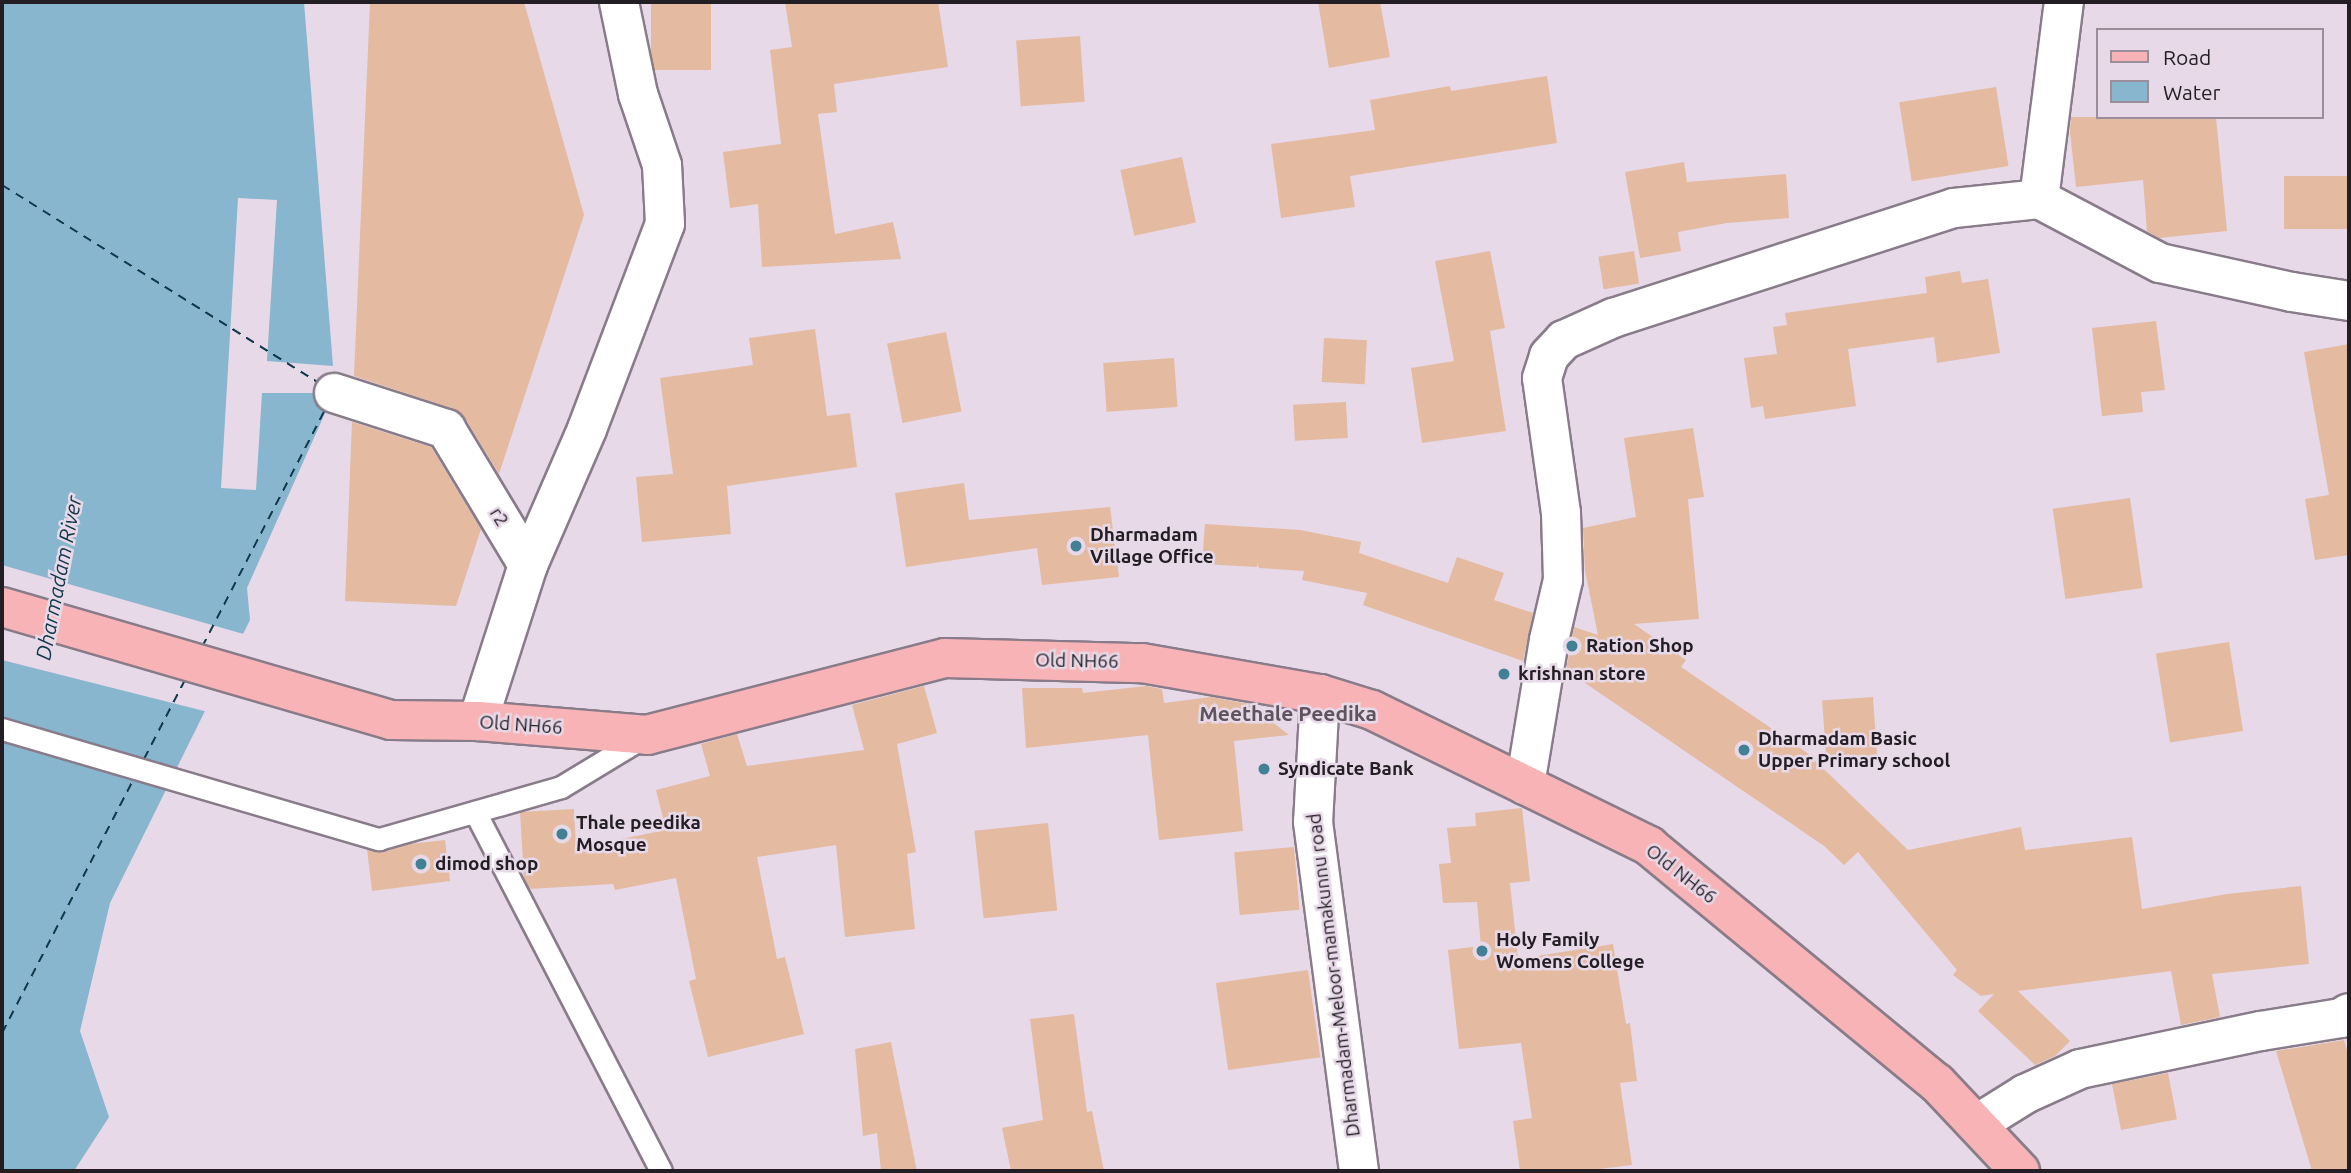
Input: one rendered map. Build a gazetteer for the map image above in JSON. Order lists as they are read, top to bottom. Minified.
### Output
{"streets":{"main road":["Old NH66"],"street":["r2","Dharmadam-Meloor-mamakunnu road"]},"crossings":[["Old NH66","Dharmadam-Meloor-mamakunnu road"]],"districts":["Meethale Peedika"],"water":["Dharmadam River"],"places":["Dharmadam Village Office","Ration Shop","krishnan store","Dharmadam Basic Upper Primary school","Syndicate Bank","Thale peedika Mosque","dimod shop","Holy Family Womens College"],"legend":["Road","Water"]}
